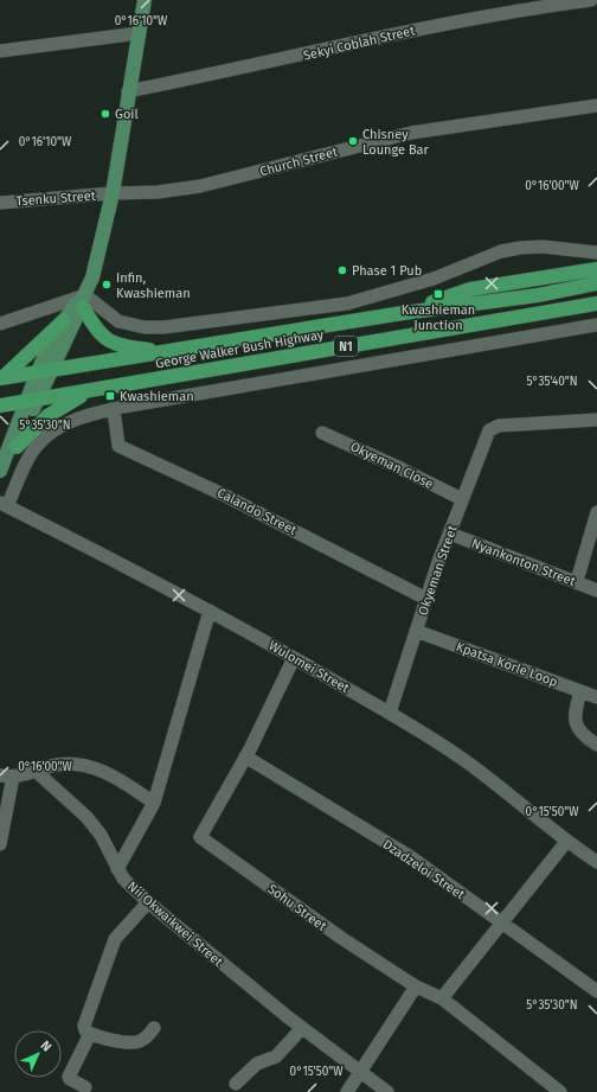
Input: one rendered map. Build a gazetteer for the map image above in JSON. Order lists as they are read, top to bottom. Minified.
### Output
{"streets":{"highway":["N1","George Walker Bush Highway"],"street":["Sekyi Coblah Street","Church Street","Tsenku Street","Okyeman Close","Calando Street","Nyankonton Street","Okyeman Street","Kpatsa Korle Loop","Wulomei Street","Dzadzeloi Street","Sohu Street","Nii Okwaikwei Street"]},"crossings":[["Church Street","Tsenku Street"],["Okyeman Close","Okyeman Street"],["Calando Street","Okyeman Street"],["Nyankonton Street","Okyeman Street"],["Okyeman Street","Kpatsa Korle Loop"],["Okyeman Street","Wulomei Street"],["Wulomei Street","Sohu Street"],["Wulomei Street","Nii Okwaikwei Street"],["Dzadzeloi Street","Sohu Street"]],"places":{"other":["Goil","Chisney Lounge Bar","Phase 1 Pub","Infin, Kwashieman"],"transit":["Kwashieman Junction","Kwashieman"]},"north":"top right","coordinates":["0°16'10\"W","0°16'00\"W","5°35'40\"N","5°35'30\"N","0°15'50\"W"]}
